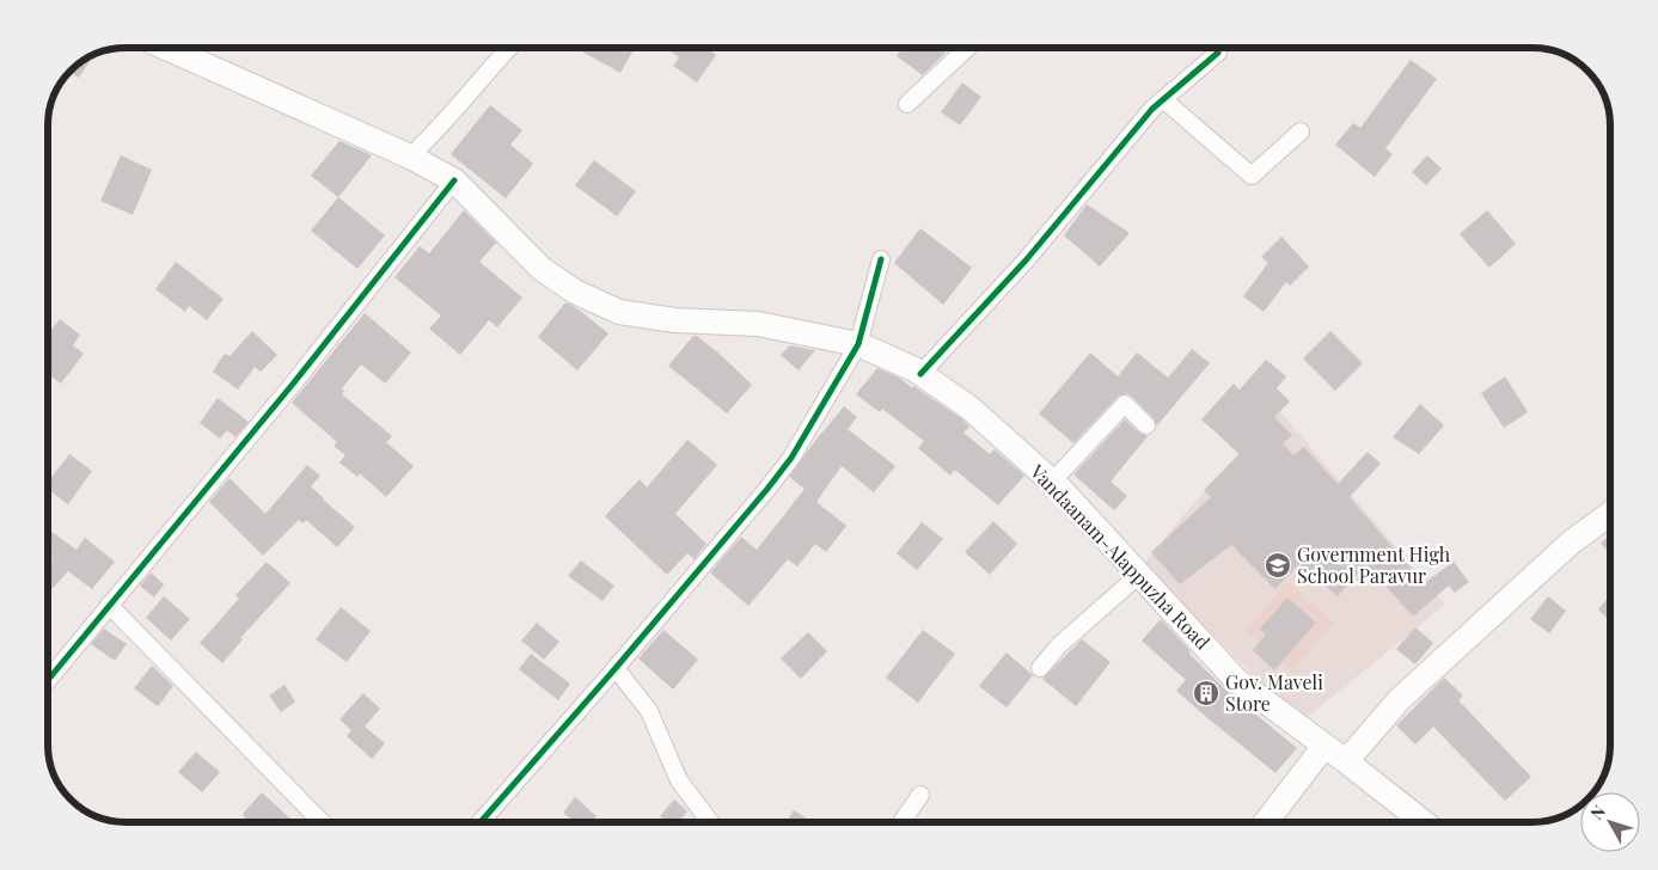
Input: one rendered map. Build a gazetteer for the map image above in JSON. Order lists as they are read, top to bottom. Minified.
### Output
{"streets":{"main road":["Vandaanam-Alappuzha Road"]},"places":{"school or university":["Government High School Paravur"],"building":["Gov. Maveli Store"]},"north":"top left"}
